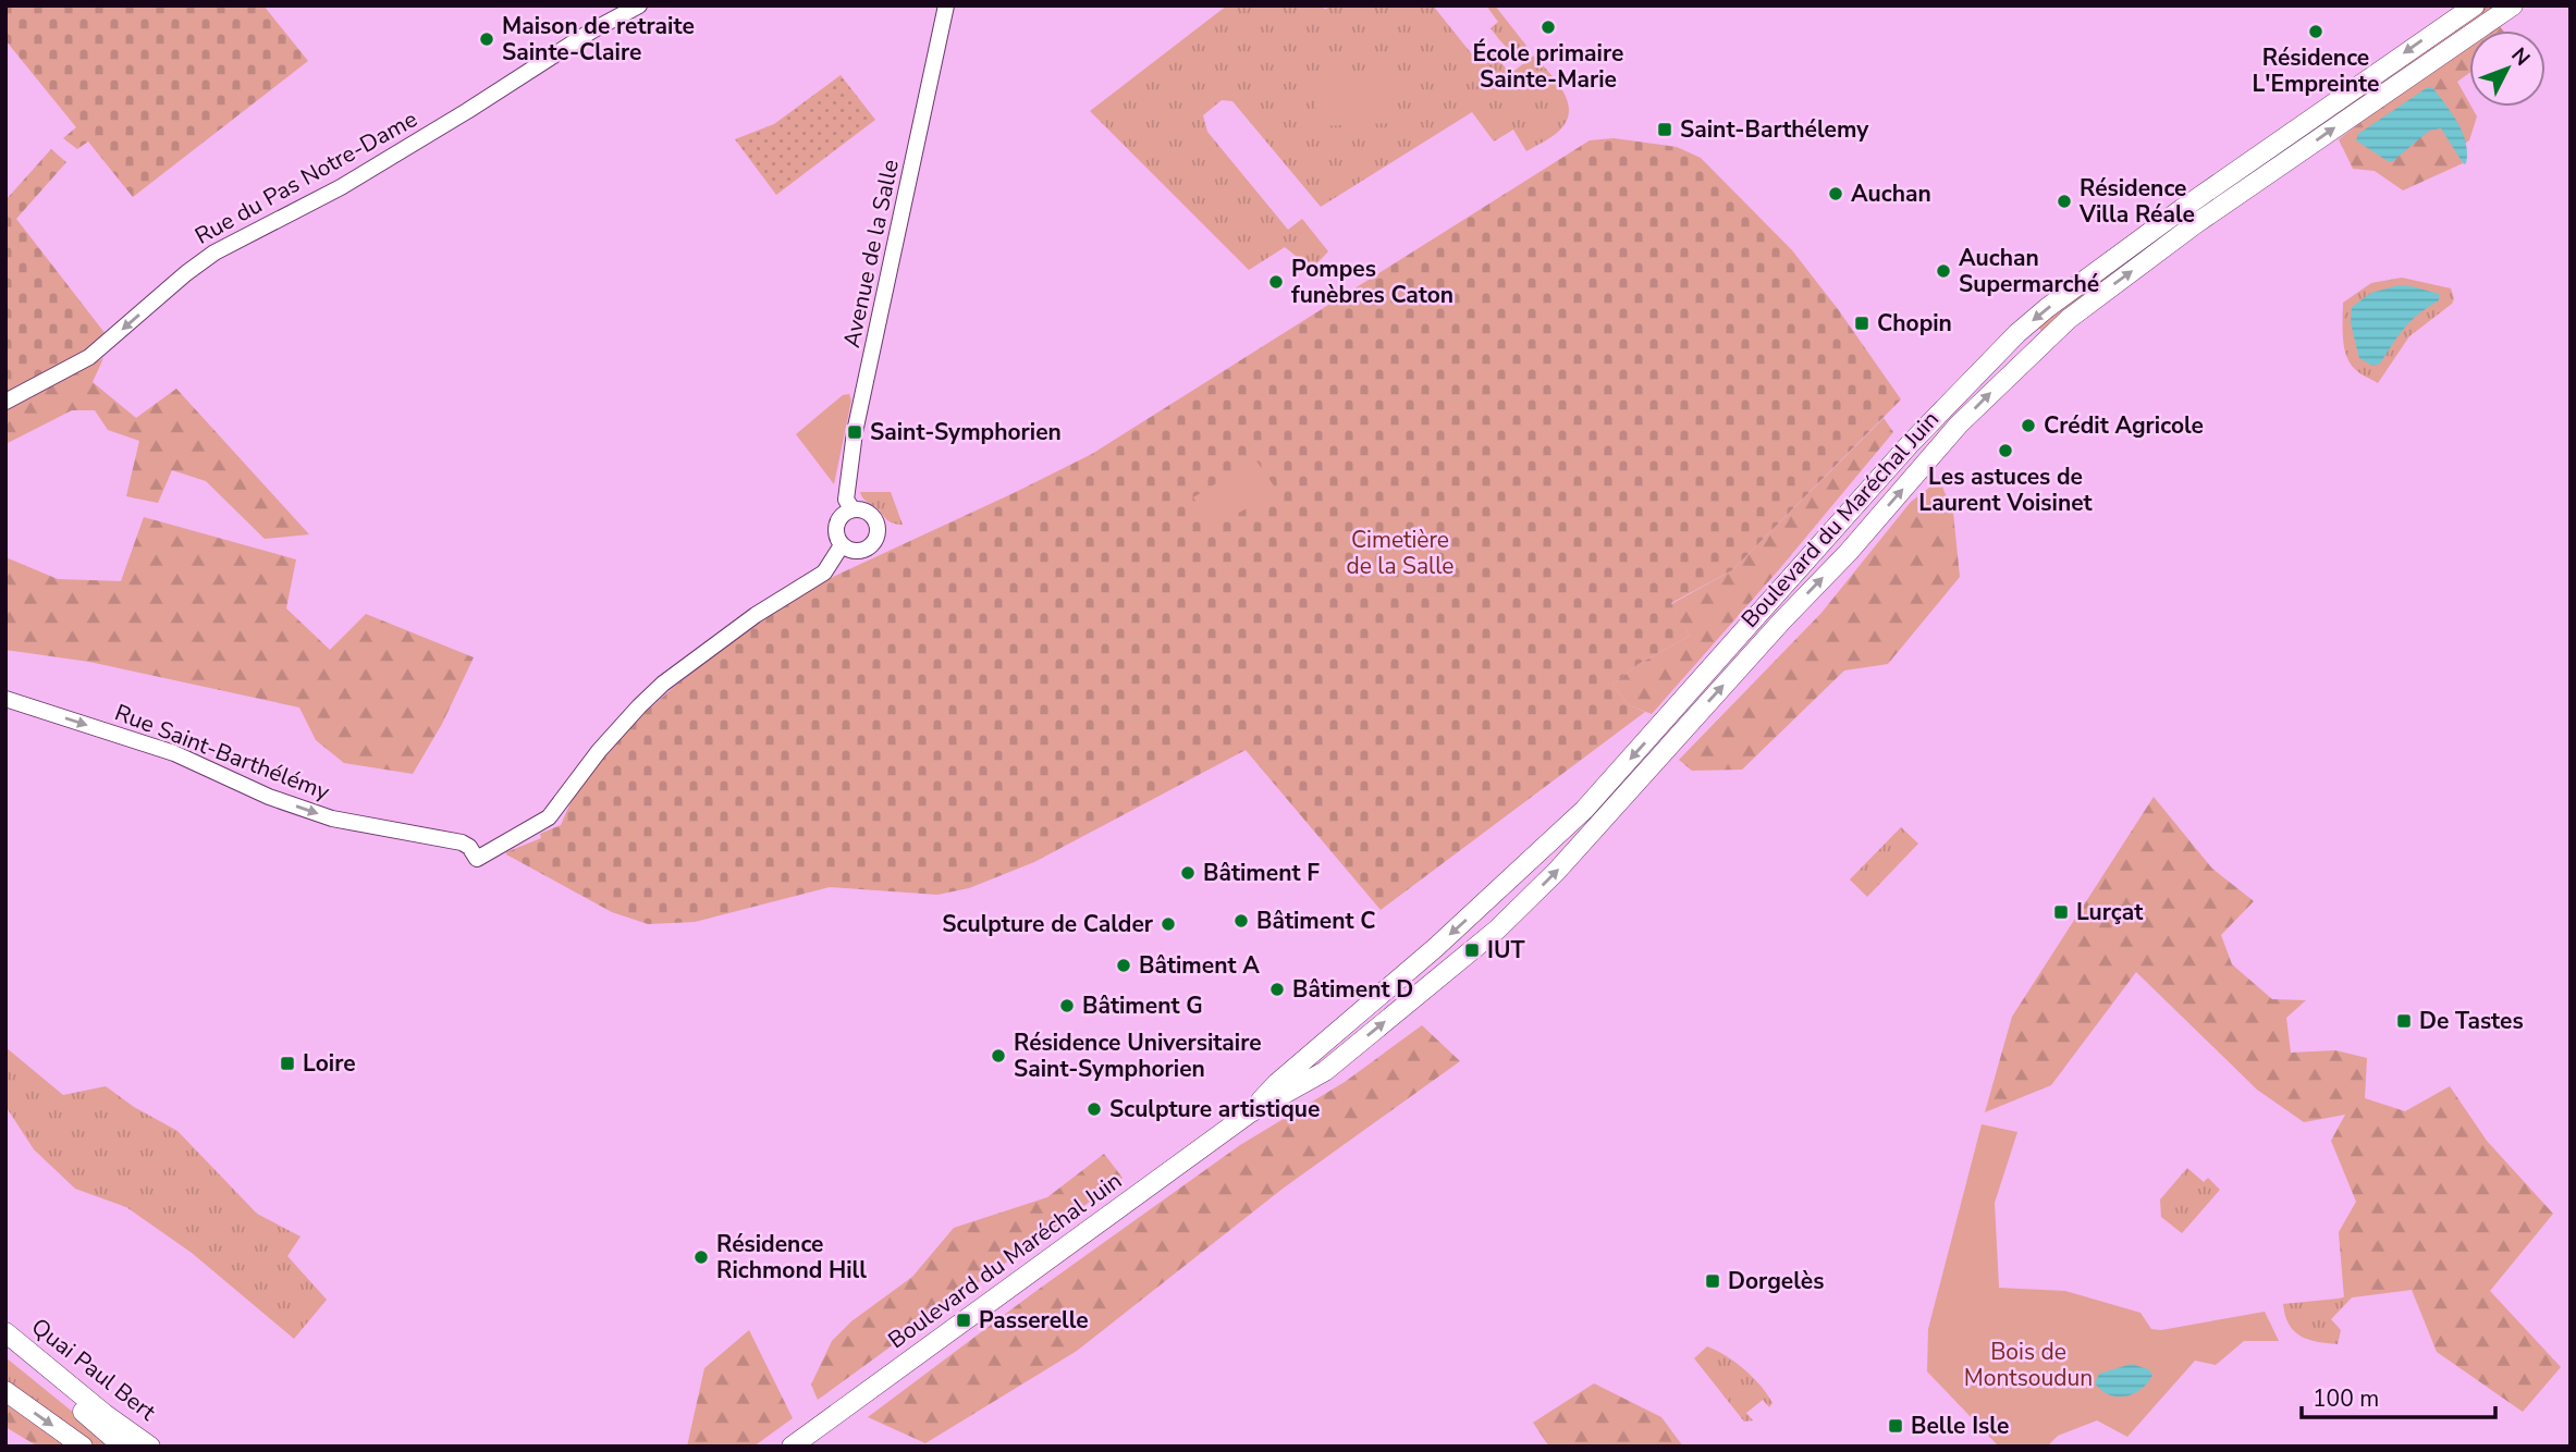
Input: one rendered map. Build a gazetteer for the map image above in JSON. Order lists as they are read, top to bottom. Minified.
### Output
{"streets":{"main road":["Boulevard du Maréchal Juin","Quai Paul Bert"],"street":["Rue du Pas Notre-Dame","Avenue de la Salle","Rue Saint-Barthélémy"]},"crossings":[["Avenue de la Salle","Rue Saint-Barthélémy"]],"one_way":["Rue du Pas Notre-Dame","Rue Saint-Barthélémy"],"parks":["Cimetière de la Salle","Bois de Montsoudun"],"places":{"other":["École primaire Sainte-Marie","Résidence L'Empreinte","Maison de retraite Sainte-Claire","Auchan","Résidence Villa Réale","Auchan Supermarché","Pompes funèbres Caton","Crédit Agricole","Les astuces de Laurent Voisinet","Bâtiment F","Bâtiment C","Sculpture de Calder","Bâtiment A","Bâtiment D","Bâtiment G","Résidence Universitaire Saint-Symphorien","Sculpture artistique","Résidence Richmond Hill"],"transit":["Saint-Barthélemy","Chopin","Saint-Symphorien","Lurçat","IUT","De Tastes","Loire","Dorgelès","Passerelle","Belle Isle"]},"scale_bar":"100 m","north":"top right"}
